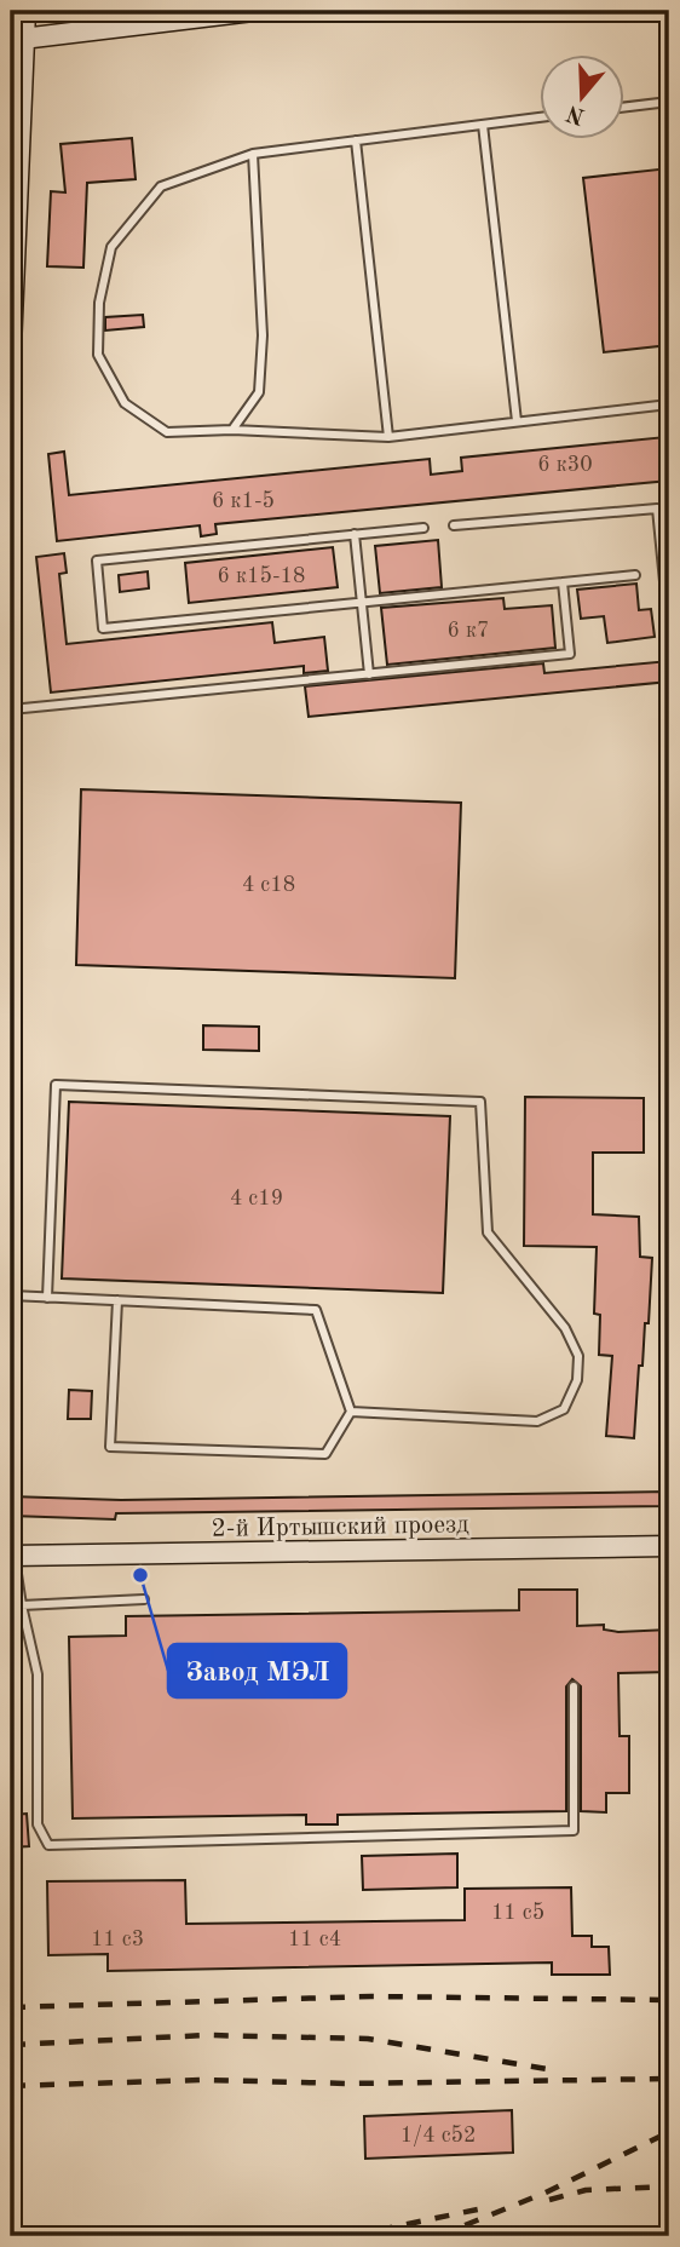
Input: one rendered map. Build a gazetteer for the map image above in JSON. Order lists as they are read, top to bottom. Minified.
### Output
{"streets":{"main road":["2-й Иртышский проезд"]},"places":["Завод МЭЛ"],"house_numbers":["6 к30","6 к1-5","6 к15-18","6 к7","4 с18","4 с19","11 с5","11 с3","11 с4","1/4 с52"],"north":"bottom"}
